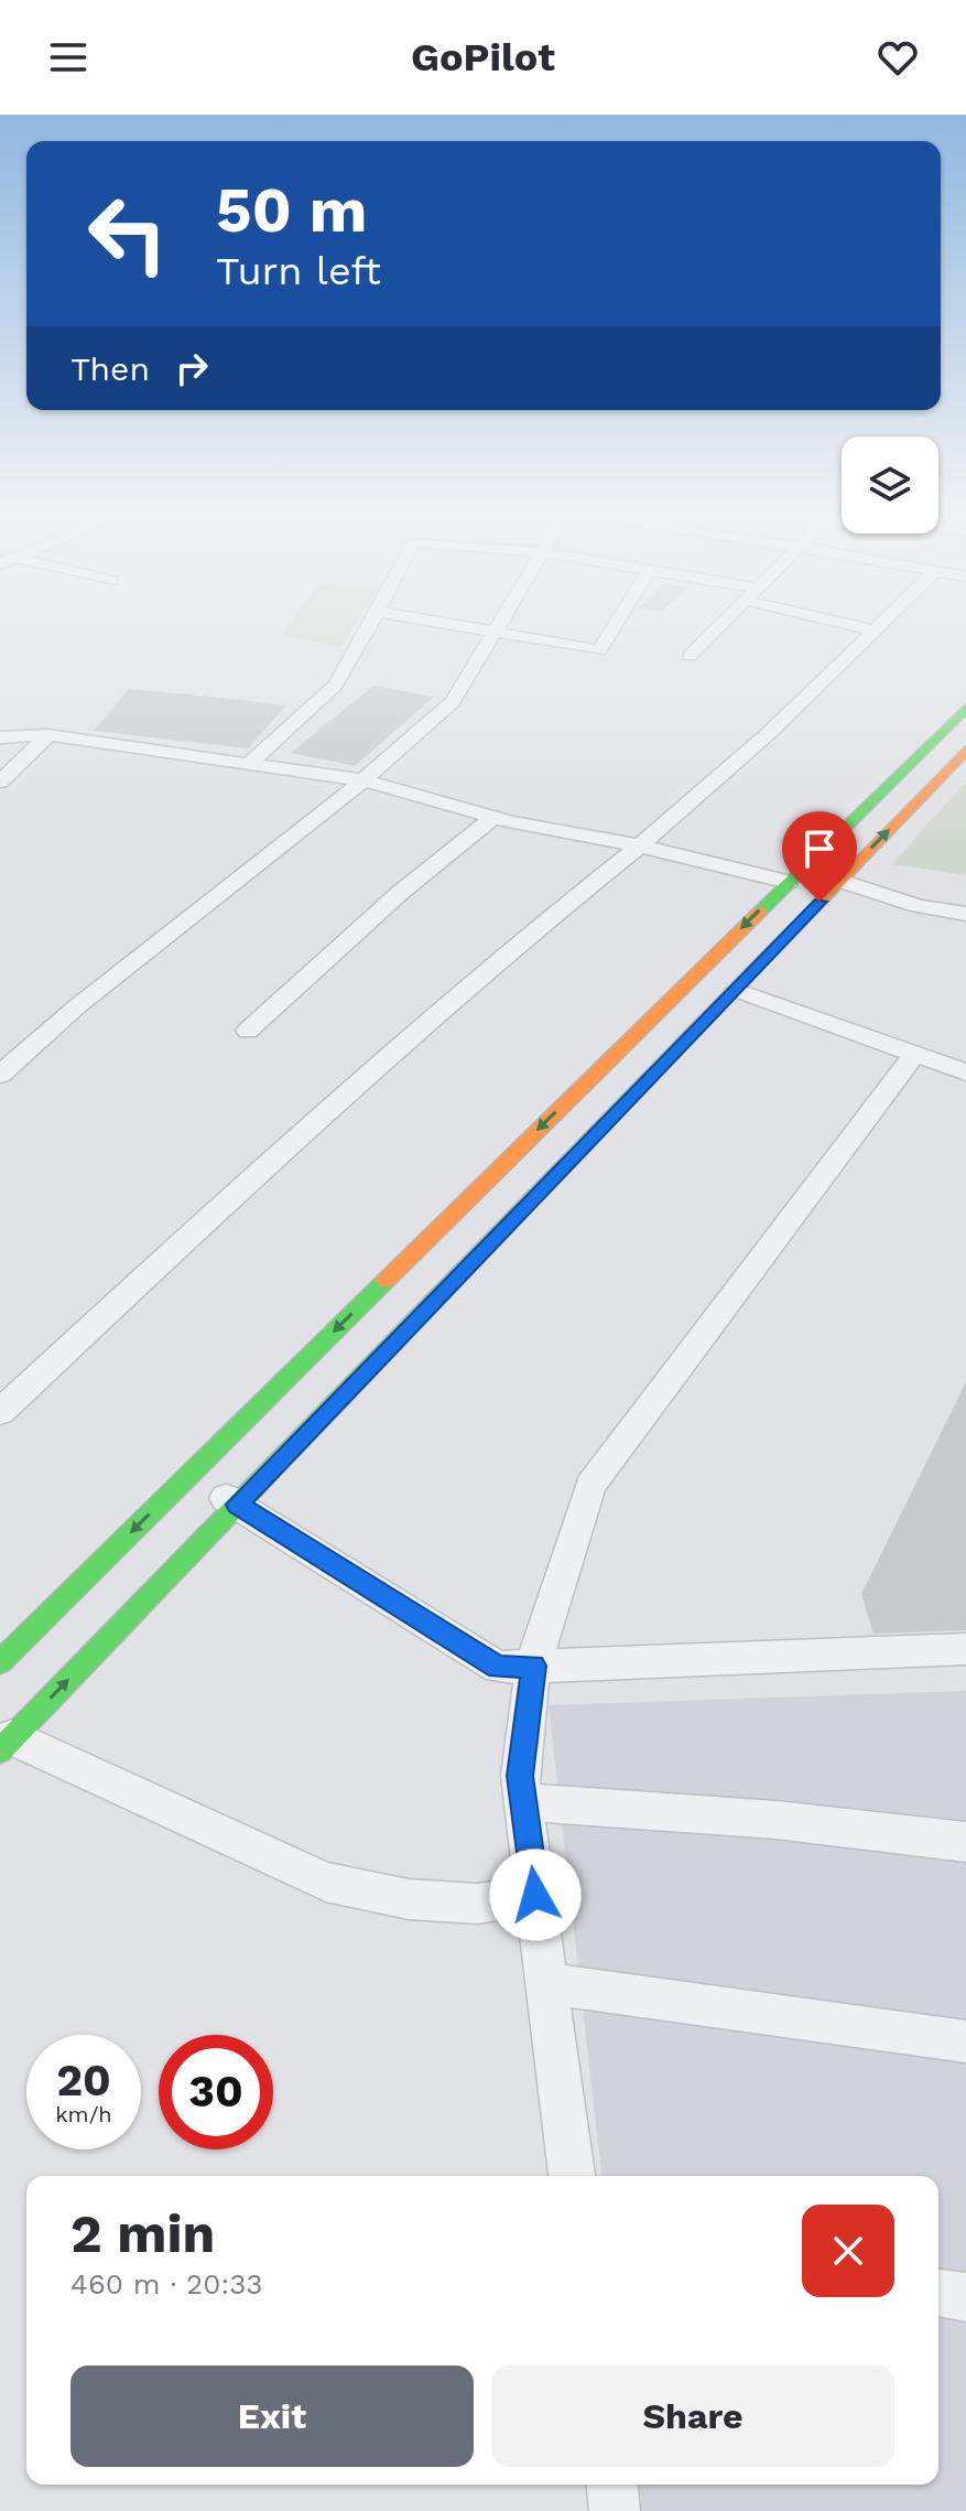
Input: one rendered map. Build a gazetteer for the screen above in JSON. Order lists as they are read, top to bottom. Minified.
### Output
{"page":{"header":"GoPilot","turn":["50 m","Turn left"],"then":"Then","speed":"20 km/h","limit":"30","heading":["2 min","460 m · 20:33"],"buttons":["Exit","Share"]}}
